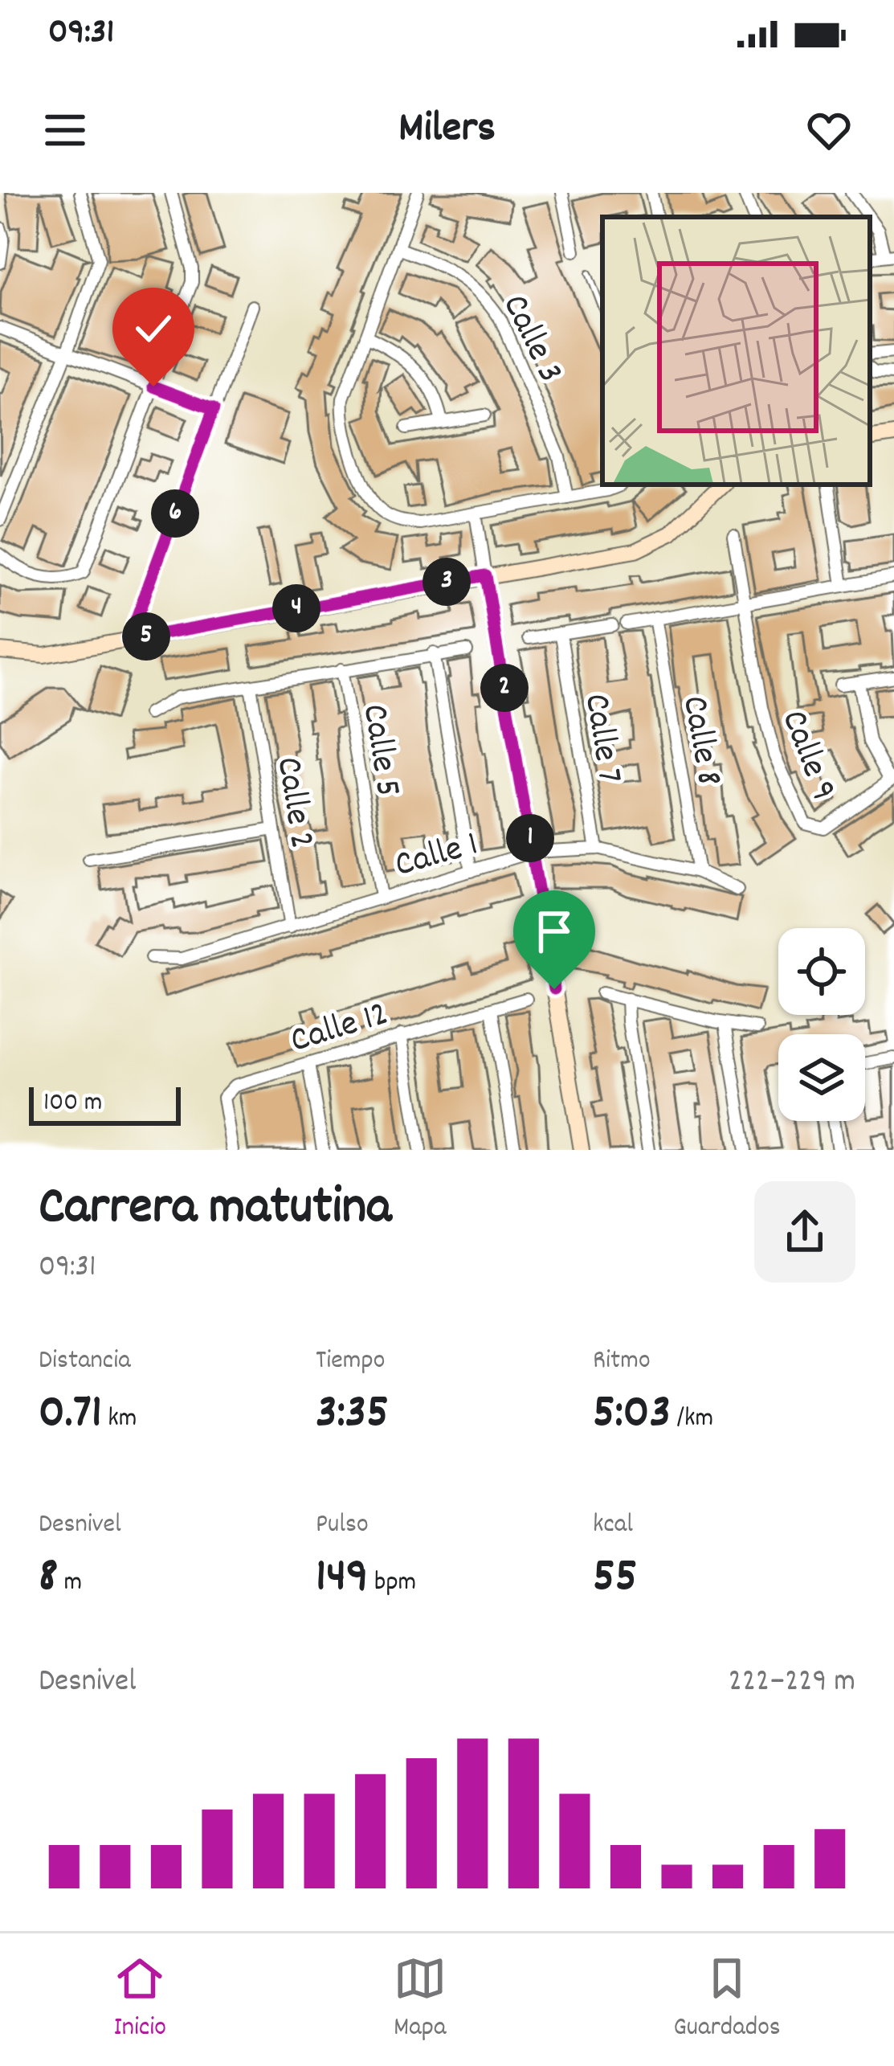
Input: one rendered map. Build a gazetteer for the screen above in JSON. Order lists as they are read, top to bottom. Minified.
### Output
{"streets":{"street":["Calle 3","Calle 7","Calle 8","Calle 5","Calle 9","Calle 2","Calle 1","Calle 12"]},"crossings":[["Calle 7","Calle 1"],["Calle 8","Calle 1"],["Calle 5","Calle 1"],["Calle 2","Calle 1"]],"scale_bar":"100 m","page":{"status":"09:31","header":"Milers","pins":["6","3","4","5","2","1"],"scale":"100 m","heading":["Carrera matutina","09:31"],"stats":[["Distancia","0.71 km"],["Tiempo","3:35"],["Ritmo","5:03 /km"],["Desnivel","8 m"],["Pulso","149 bpm"],["kcal","55"]],"chart":["Desnivel","222–229 m"],"tabs":["Inicio","Mapa","Guardados"]}}
